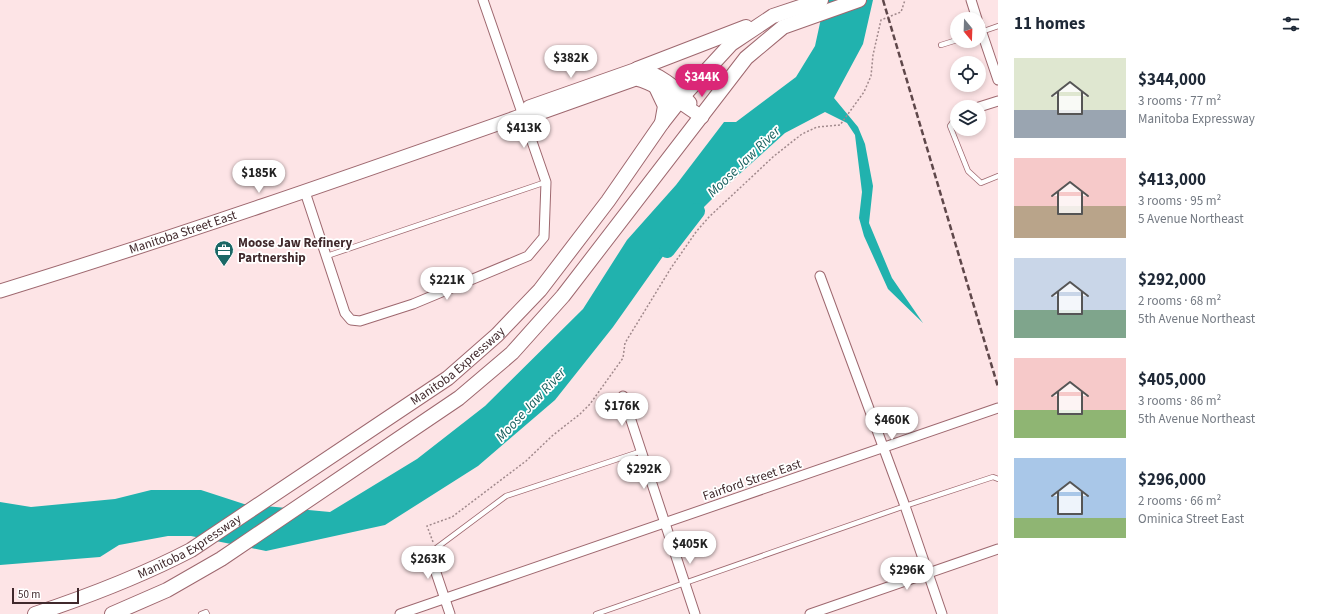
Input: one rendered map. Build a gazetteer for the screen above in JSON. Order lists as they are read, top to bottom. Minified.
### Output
{"streets":{"main road":["Manitoba Expressway"],"street":["Manitoba Street East","Fairford Street East"]},"crossings":[["Manitoba Street East","Manitoba Expressway"]],"water":["Moose Jaw River"],"places":{"office":["Moose Jaw Refinery Partnership"]},"scale_bar":"50 m","north":"bottom","page":{"heading":"11 homes","price":["$382K","$344K","$413K","$185K","$221K","$176K","$460K","$292K","$405K","$263K","$296K"],"list":[{"name":"$344,000","note":"3 rooms · 77 m² · Manitoba Expressway"},{"name":"$413,000","note":"3 rooms · 95 m² · 5 Avenue Northeast"},{"name":"$292,000","note":"2 rooms · 68 m² · 5th Avenue Northeast"},{"name":"$405,000","note":"3 rooms · 86 m² · 5th Avenue Northeast"},{"name":"$296,000","note":"2 rooms · 66 m² · Ominica Street East"}],"scale":"50 m"}}
